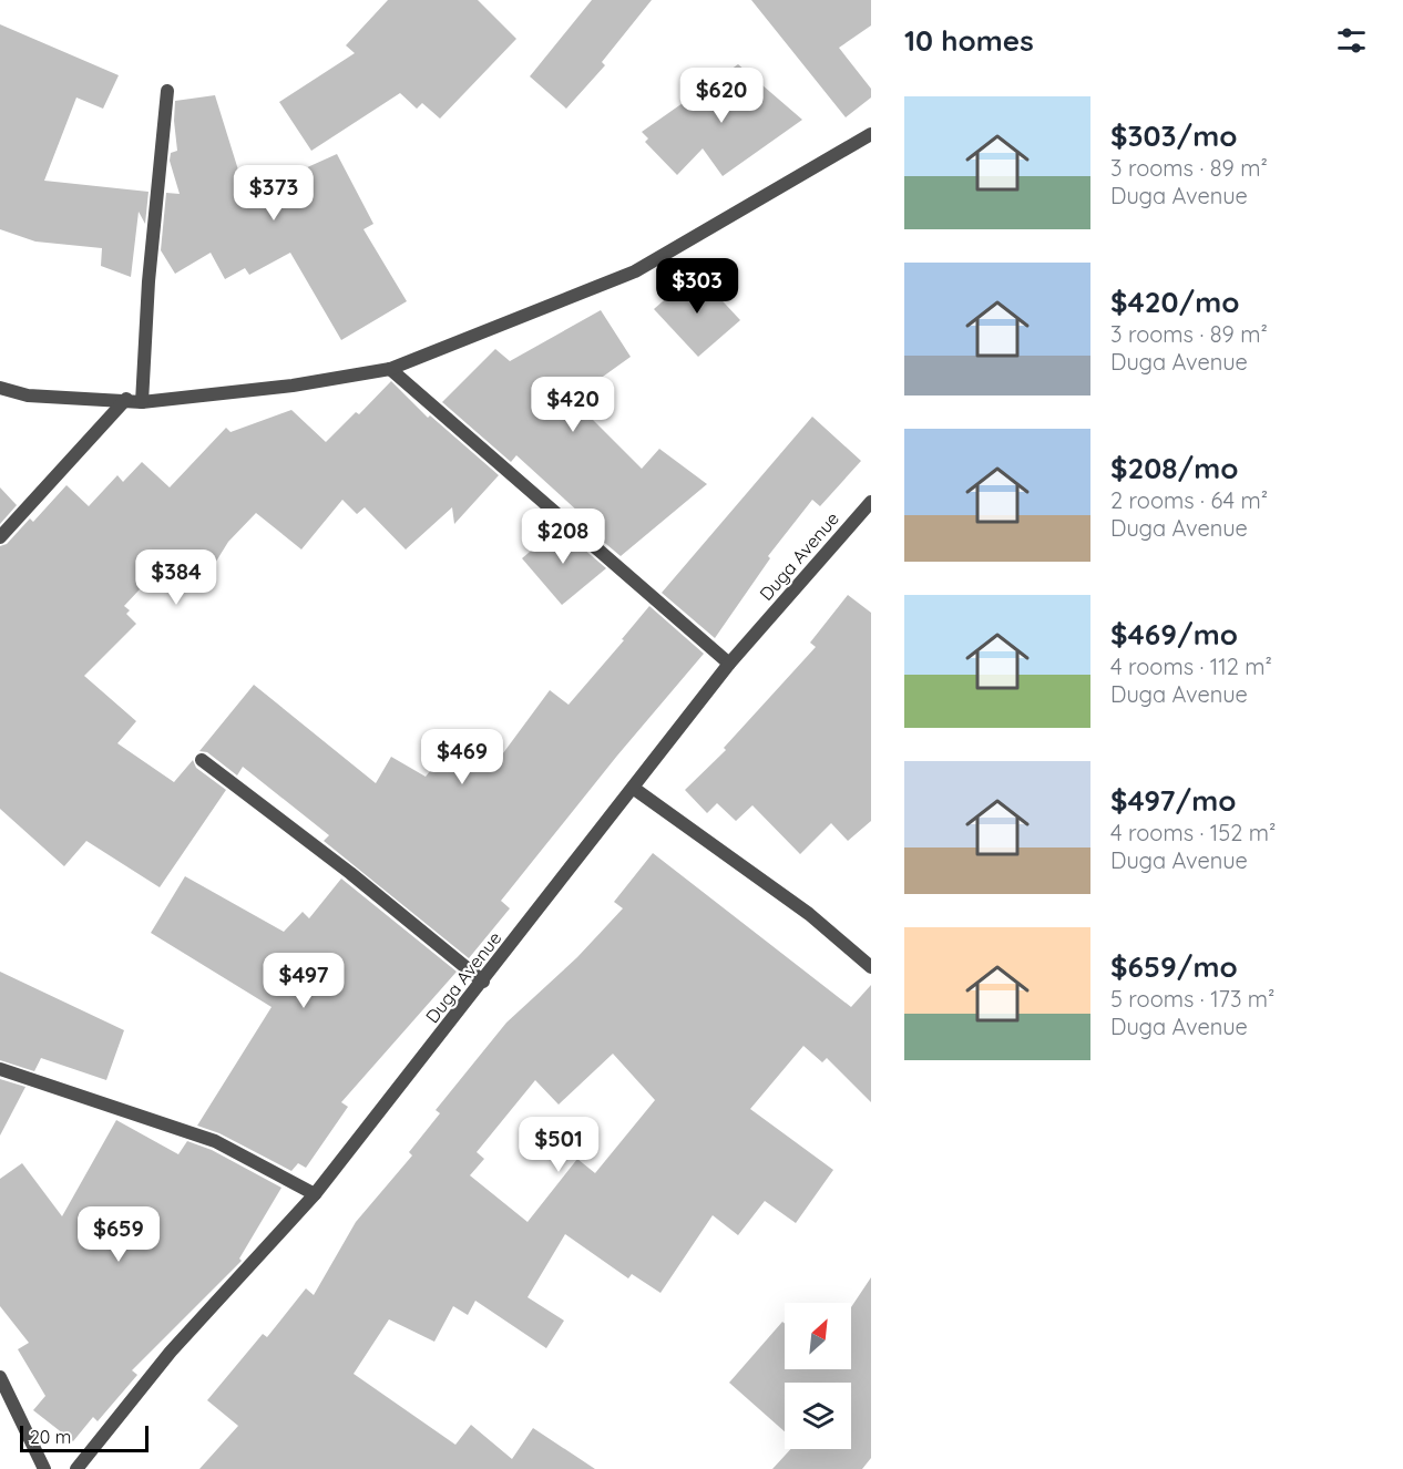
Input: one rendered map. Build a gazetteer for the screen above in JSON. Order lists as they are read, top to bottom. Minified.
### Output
{"streets":{"street":["Duga Avenue"]},"scale_bar":"20 m","north":"top right","page":{"heading":"10 homes","price":["$620","$373","$303","$420","$208","$384","$469","$497","$501","$659"],"list":[{"name":"$303/mo","note":"3 rooms · 89 m² · Duga Avenue"},{"name":"$420/mo","note":"3 rooms · 89 m² · Duga Avenue"},{"name":"$208/mo","note":"2 rooms · 64 m² · Duga Avenue"},{"name":"$469/mo","note":"4 rooms · 112 m² · Duga Avenue"},{"name":"$497/mo","note":"4 rooms · 152 m² · Duga Avenue"},{"name":"$659/mo","note":"5 rooms · 173 m² · Duga Avenue"}],"scale":"20 m"}}
